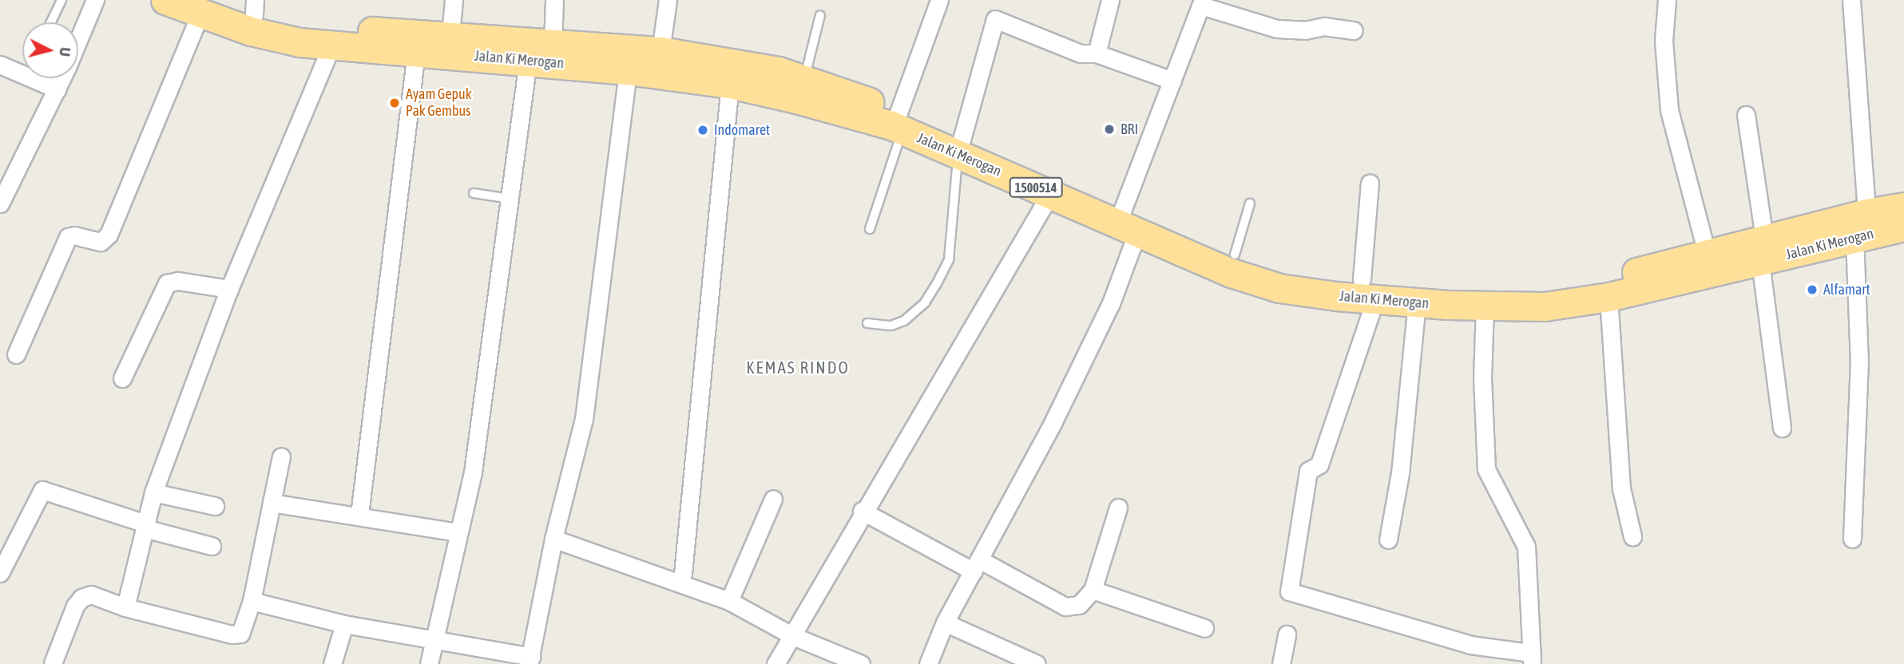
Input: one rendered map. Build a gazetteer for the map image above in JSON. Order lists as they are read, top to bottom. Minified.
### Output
{"streets":{"highway":["Jalan Ki Merogan","1500514"]},"districts":["KEMAS RINDO"],"places":["Ayam Gepuk Pak Gembus","BRI","Indomaret","Alfamart"],"north":"right"}
